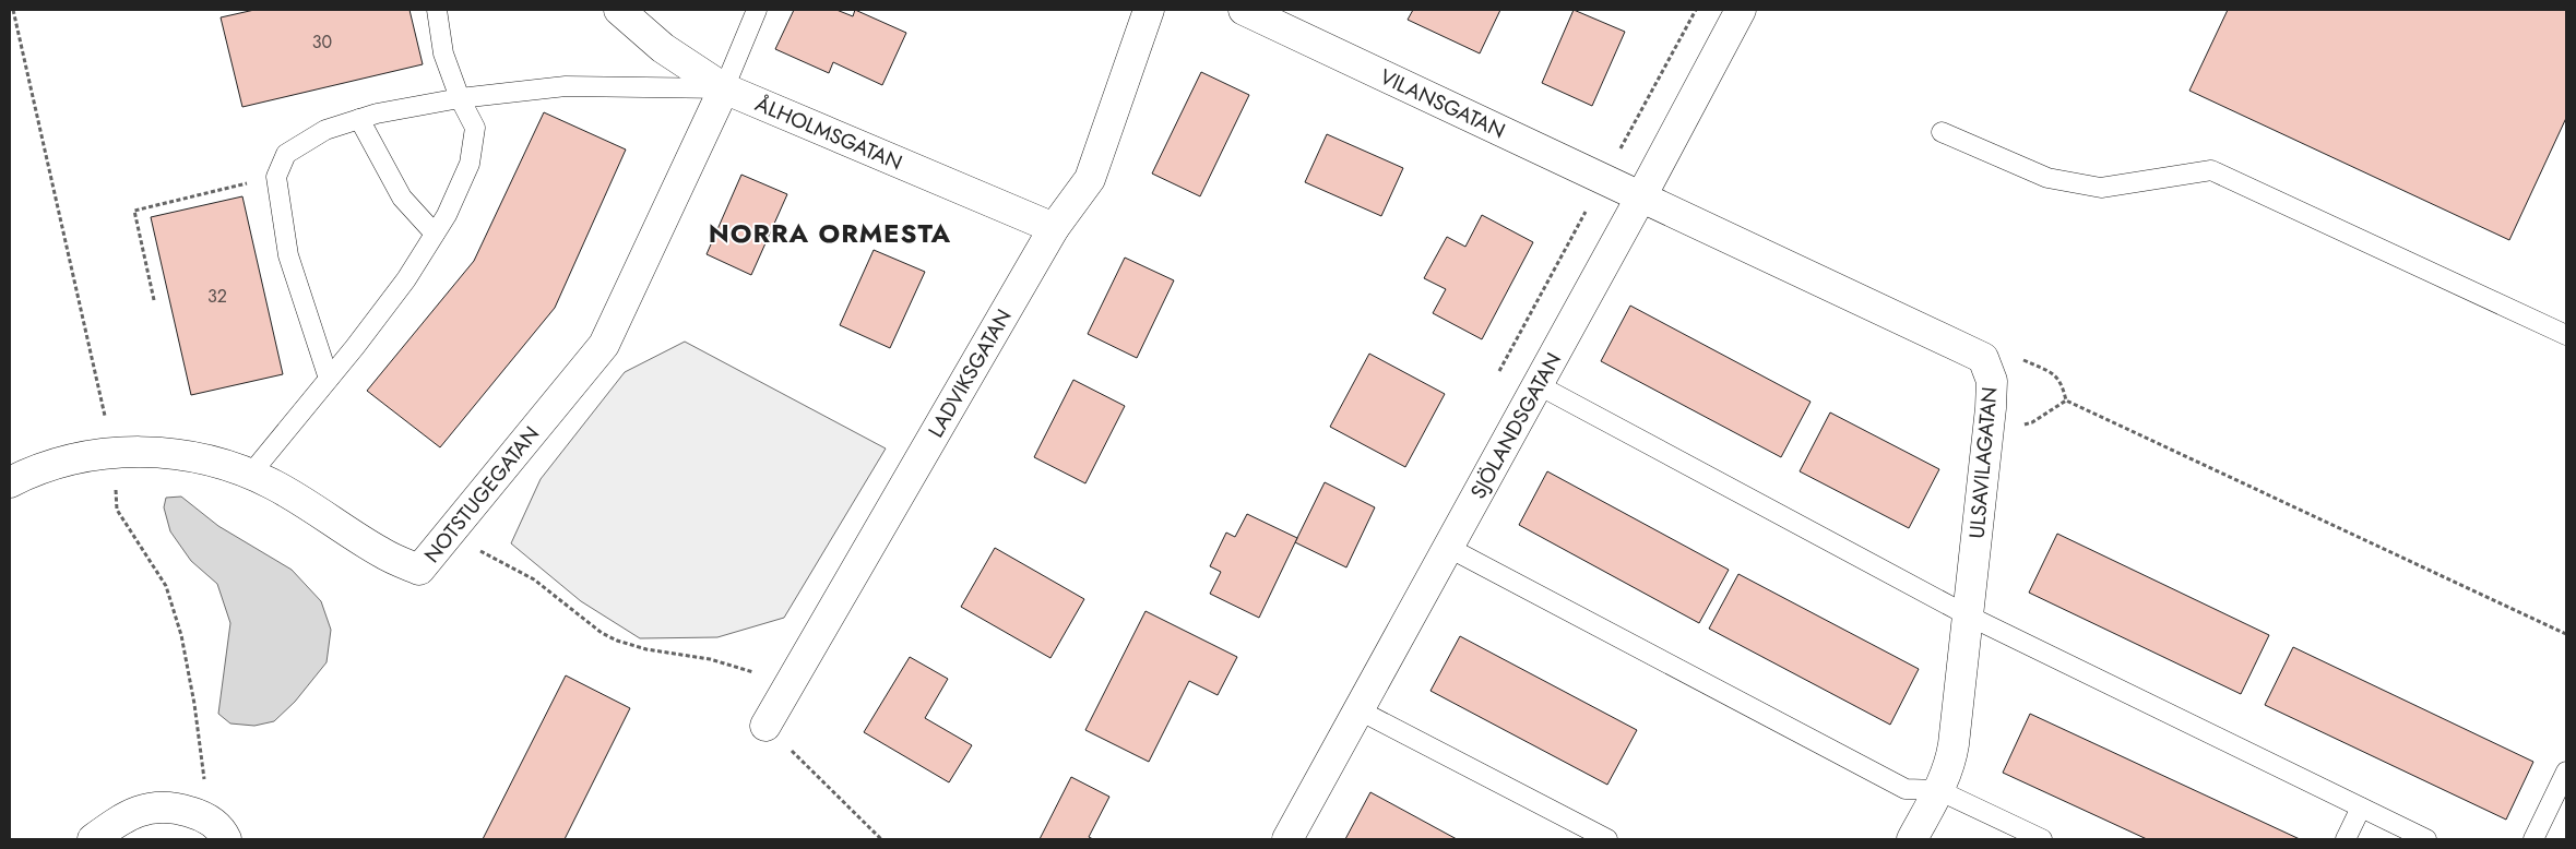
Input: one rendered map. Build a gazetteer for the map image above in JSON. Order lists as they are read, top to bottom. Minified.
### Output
{"streets":{"street":["VILANSGATAN","ÅLHOLMSGATAN","LADVIKSGATAN","SJÖLANDSGATAN","ULSAVILAGATAN","NOTSTUGEGATAN"]},"crossings":[["VILANSGATAN","SJÖLANDSGATAN"],["VILANSGATAN","ULSAVILAGATAN"],["ÅLHOLMSGATAN","LADVIKSGATAN"],["ÅLHOLMSGATAN","NOTSTUGEGATAN"],["SJÖLANDSGATAN","ULSAVILAGATAN"]],"districts":["NORRA ORMESTA"],"house_numbers":["30","32"]}
